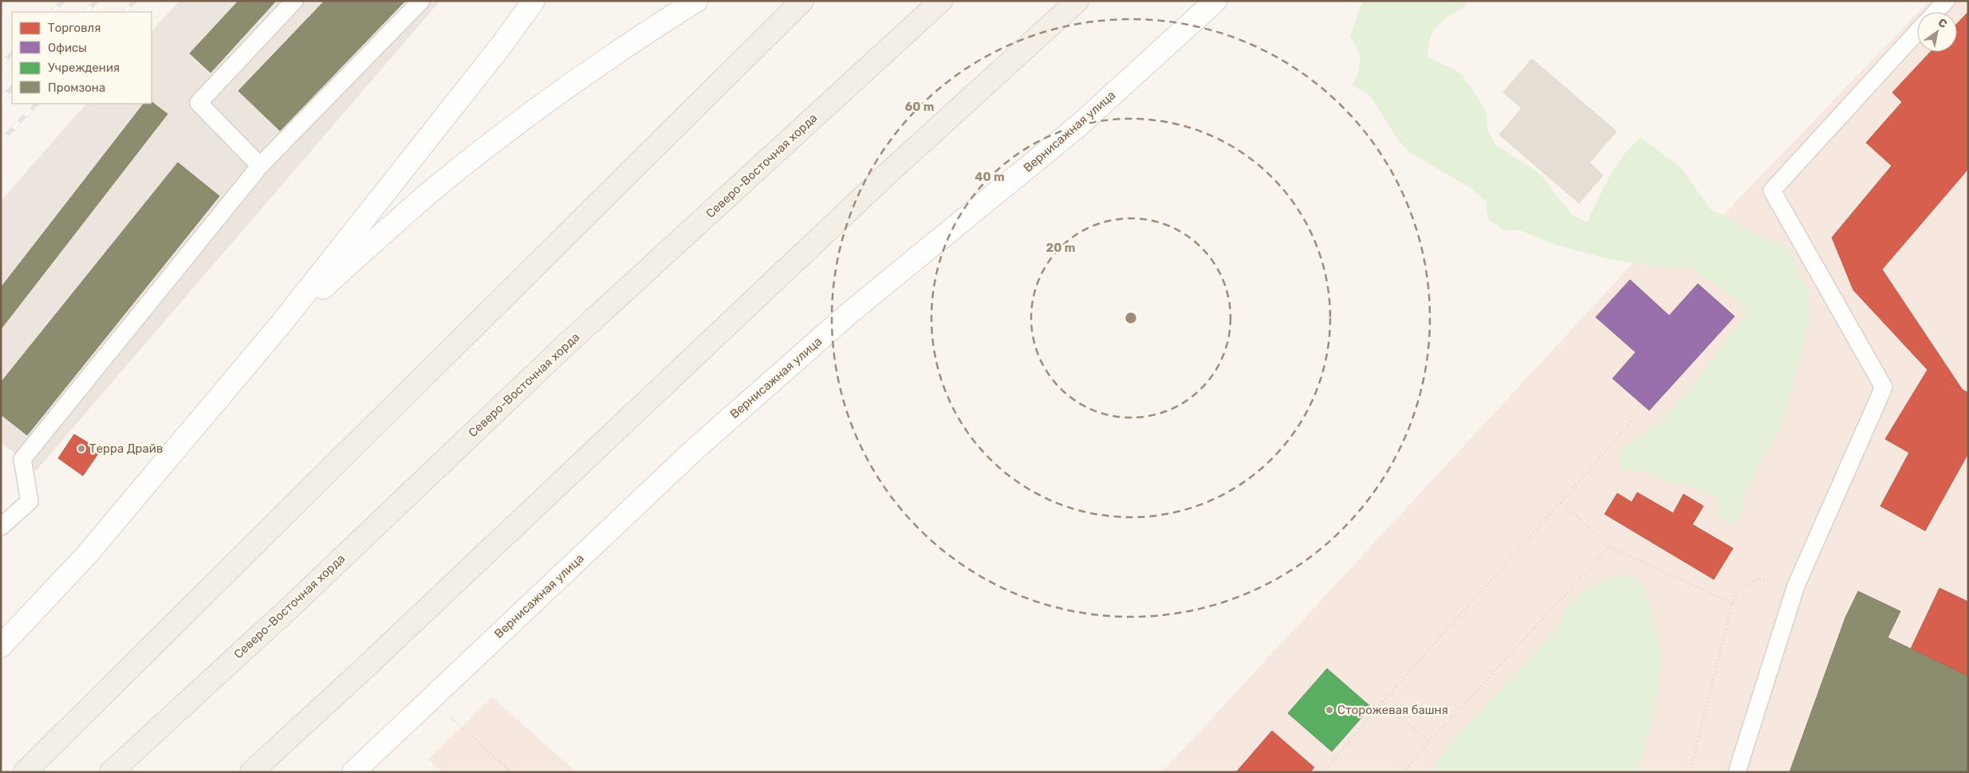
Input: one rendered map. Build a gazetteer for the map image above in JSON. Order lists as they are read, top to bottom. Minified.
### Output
{"streets":{"main road":["Северо-Восточная хорда"],"street":["Вернисажная улица"]},"places":["Терра Драйв","Сторожевая башня"],"legend":["Торговля","Офисы","Учреждения","Промзона"],"north":"top right","rings":["60 m","40 m","20 m"]}
